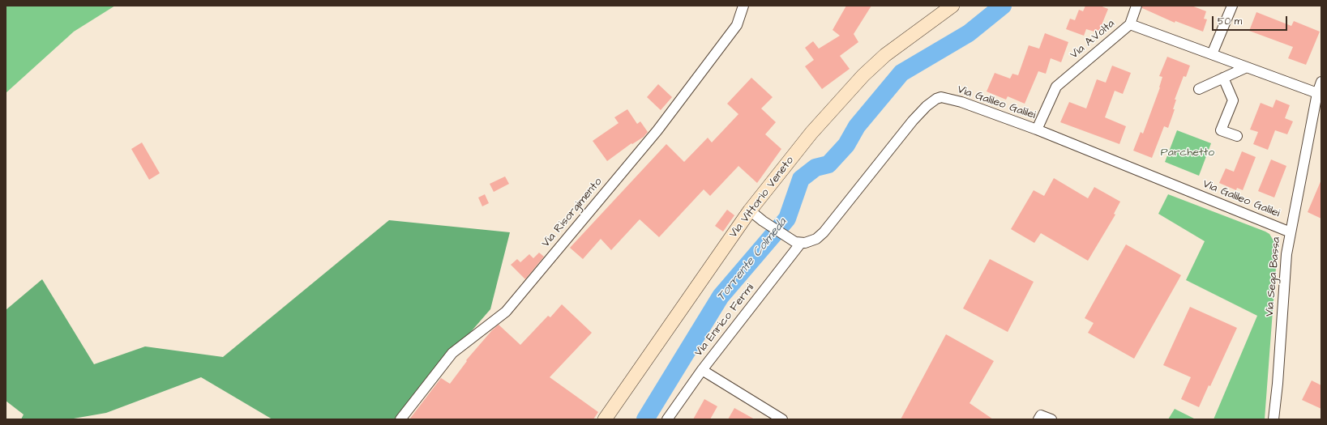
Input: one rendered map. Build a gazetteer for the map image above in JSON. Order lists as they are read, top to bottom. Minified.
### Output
{"streets":{"main road":["Via Vittorio Veneto"],"street":["Via A.Volta","Via Galileo Galilei","Via Risorgimento","Via Sega Bassa","Via Enrico Fermi"]},"crossings":[["Via A.Volta","Via Galileo Galilei"],["Via A.Volta","Via Sega Bassa"],["Via Galileo Galilei","Via Vittorio Veneto"],["Via Galileo Galilei","Via Sega Bassa"],["Via Galileo Galilei","Via Enrico Fermi"]],"water":["Torrente Colmeda"],"parks":["Parchetto"],"scale_bar":"50 m"}
